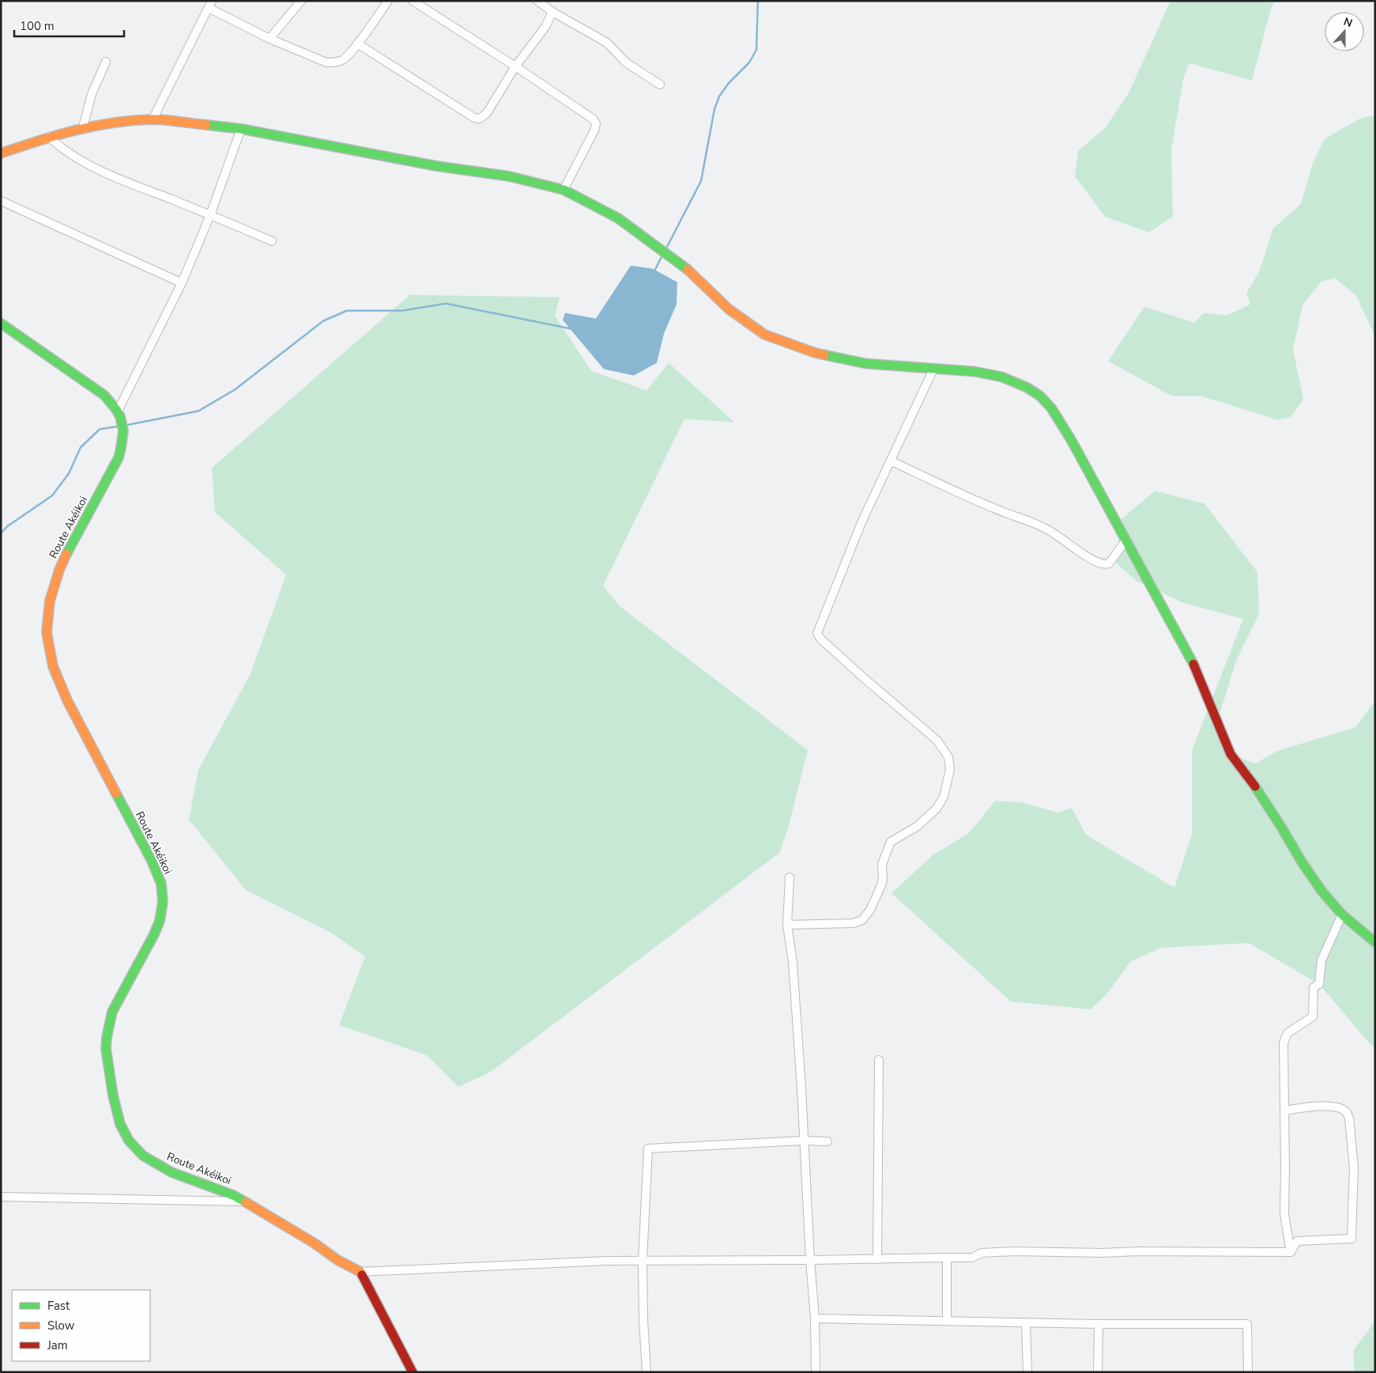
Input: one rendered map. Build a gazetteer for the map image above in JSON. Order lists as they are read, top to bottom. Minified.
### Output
{"streets":{"street":["Route Akéikoi"]},"legend":["Fast","Slow","Jam"],"scale_bar":"100 m","north":"top"}
